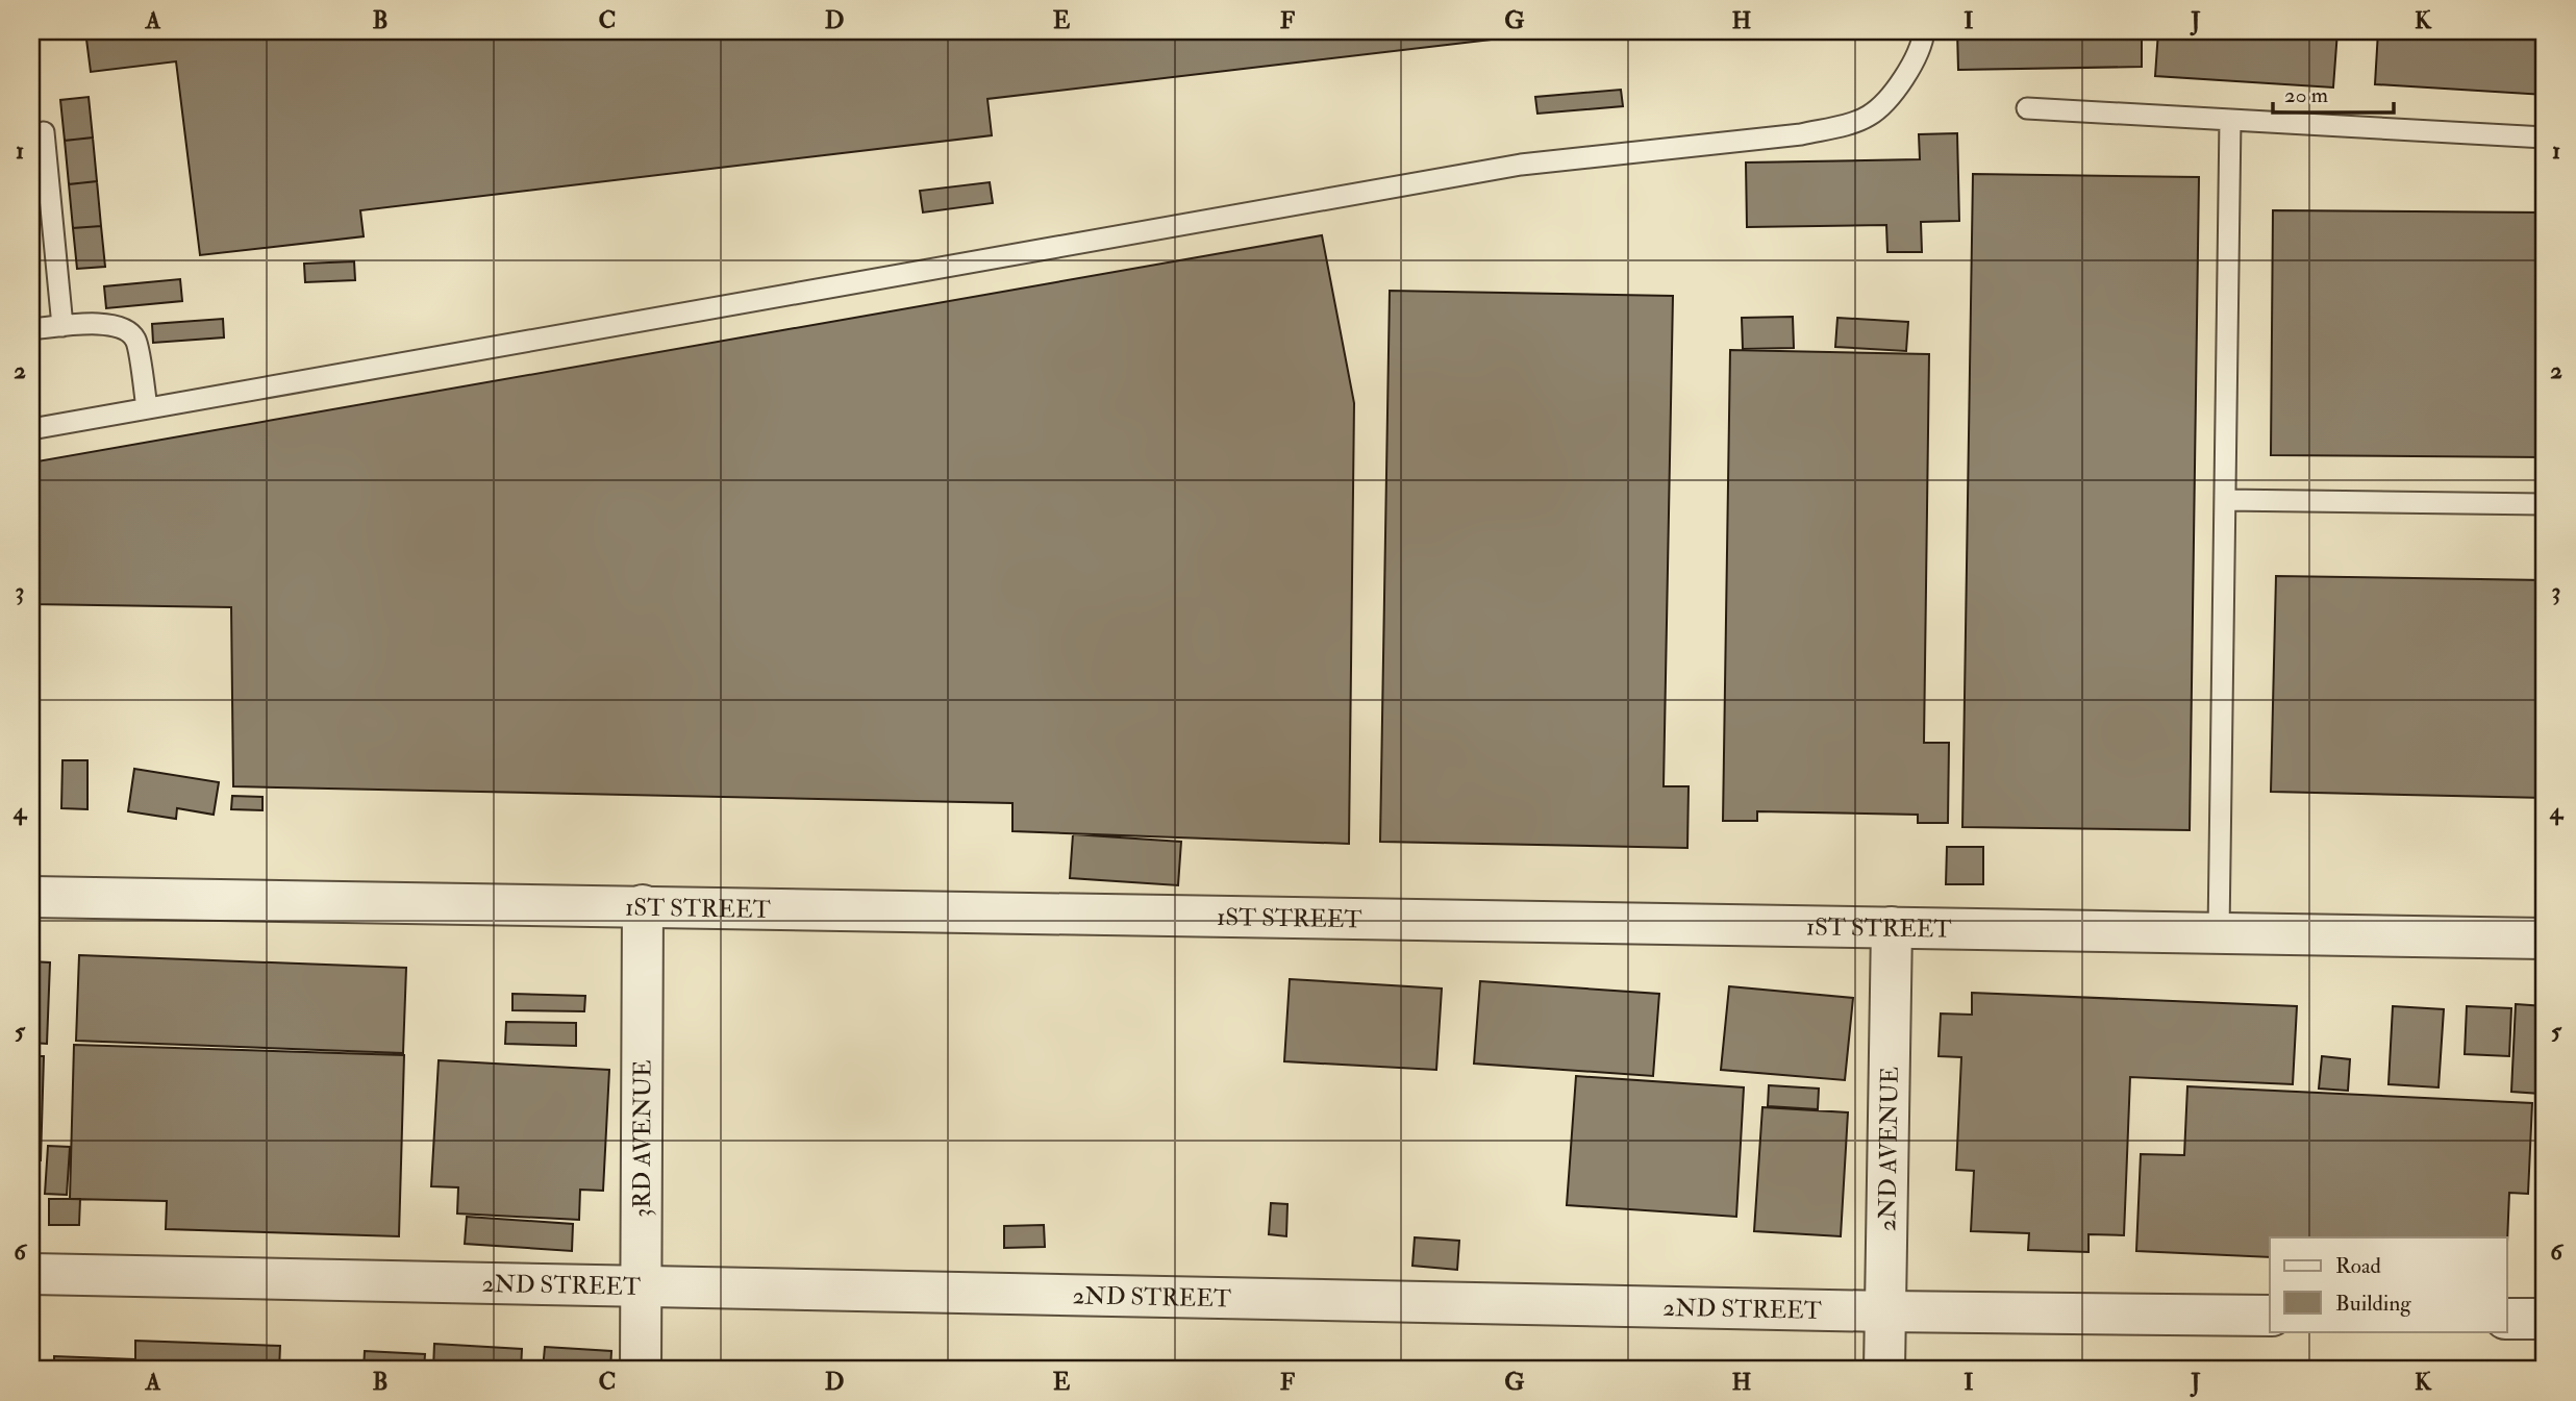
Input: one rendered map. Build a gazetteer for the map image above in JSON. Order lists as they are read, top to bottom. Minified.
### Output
{"streets":{"street":["1ST STREET","3RD AVENUE","2ND AVENUE","2ND STREET"]},"crossings":[["1ST STREET","3RD AVENUE"],["1ST STREET","2ND AVENUE"],["3RD AVENUE","2ND STREET"],["2ND AVENUE","2ND STREET"]],"legend":["Road","Building"],"scale_bar":"20 m","grid":{"columns":["A","B","C","D","E","F","G","H","I","J","K"],"rows":["1","2","3","4","5","6"]}}
